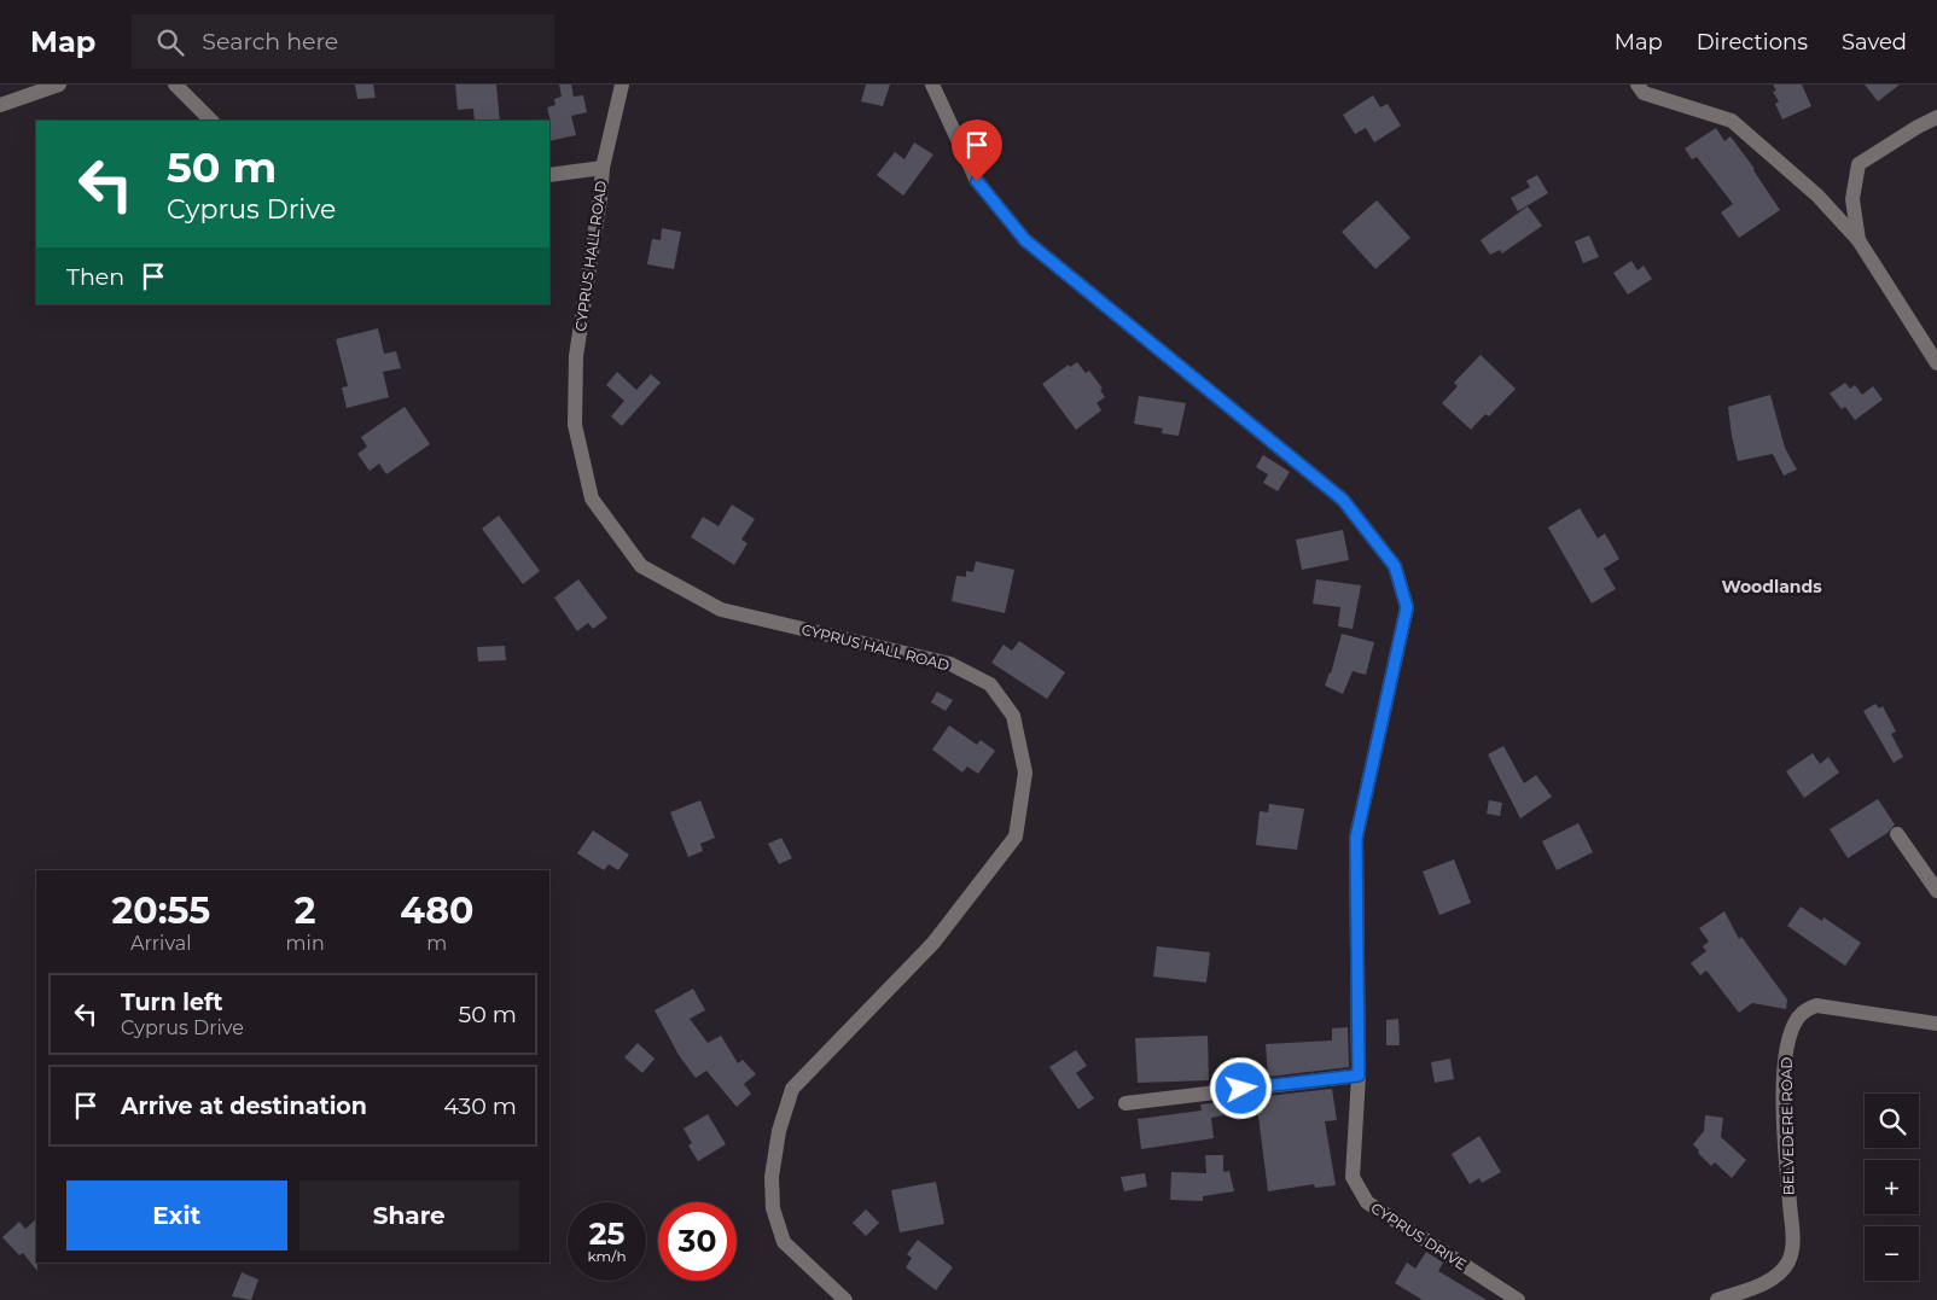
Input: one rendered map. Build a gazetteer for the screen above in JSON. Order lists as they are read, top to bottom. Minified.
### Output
{"streets":{"street":["CYPRUS HALL ROAD","BELVEDERE ROAD","CYPRUS DRIVE"]},"districts":["Woodlands"],"page":{"header":"Map","search":"Search here","nav":["Map","Directions","Saved"],"turn":["50 m","Cyprus Drive"],"then":"Then","eta":["20:55","Arrival","2","min","480","m"],"list":[{"name":"Turn left","note":"Cyprus Drive","value":"50 m"},{"name":"Arrive at destination","value":"430 m"}],"map_buttons":["+","−"],"buttons":["Exit","Share"],"speed":"25 km/h","limit":"30"}}
